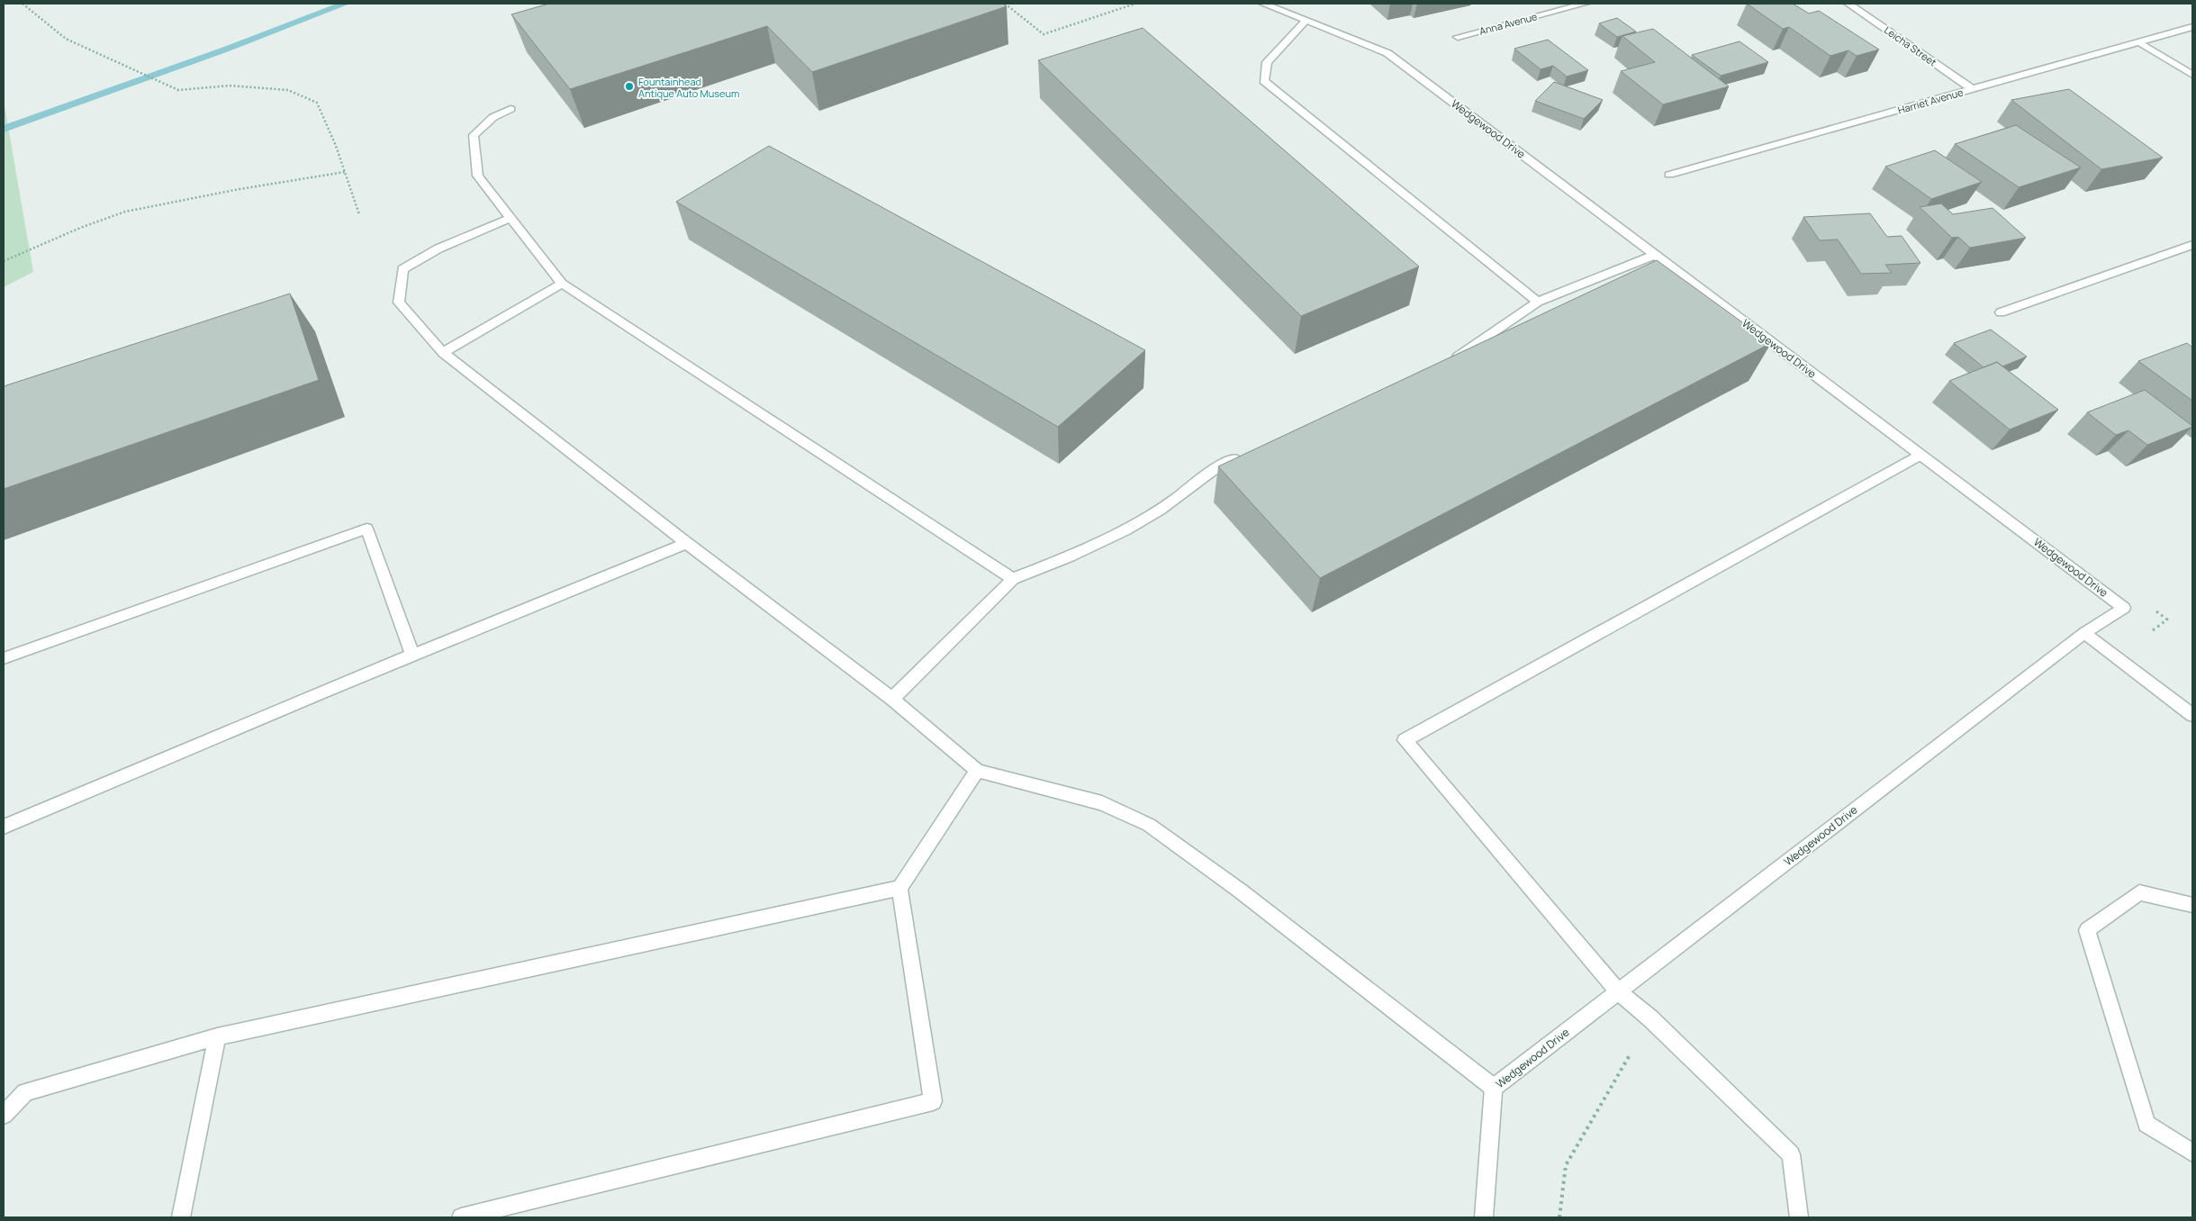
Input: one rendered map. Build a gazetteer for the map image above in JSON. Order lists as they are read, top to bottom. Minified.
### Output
{"streets":{"street":["Anna Avenue","Leicha Street","Harriet Avenue","Wedgewood Drive"]},"crossings":[["Leicha Street","Harriet Avenue"]],"places":["Fountainhead Antique Auto Museum"]}
